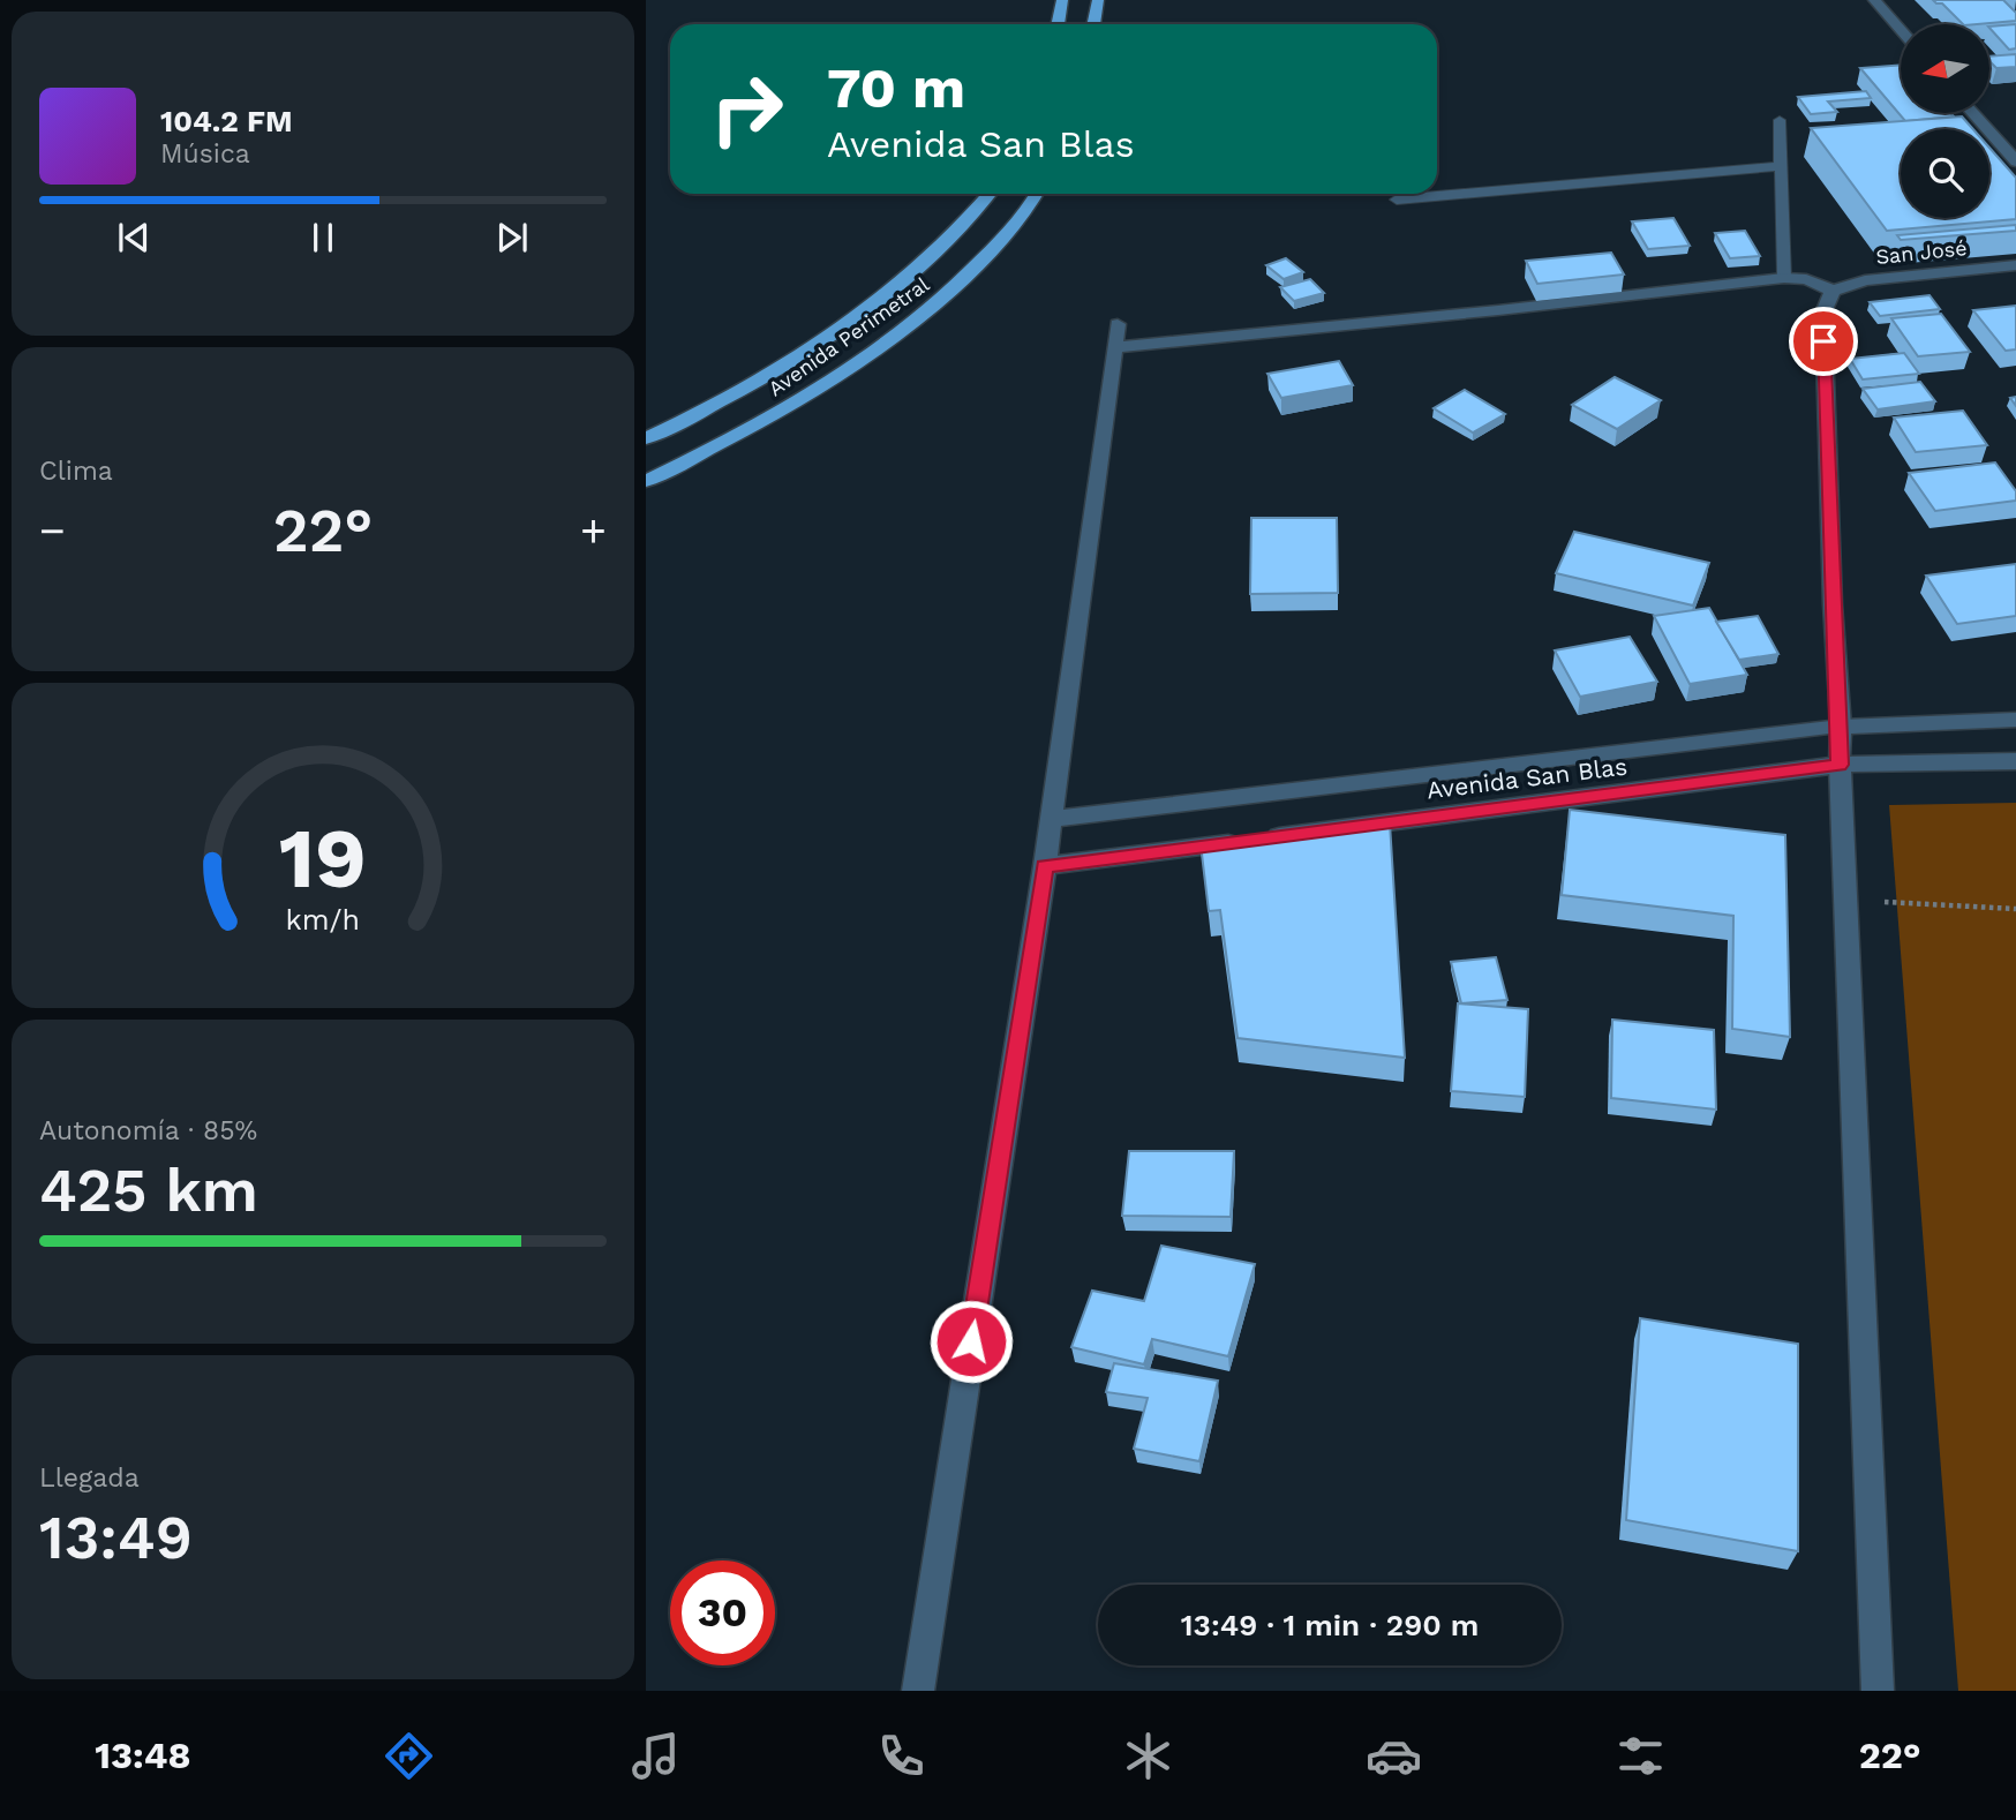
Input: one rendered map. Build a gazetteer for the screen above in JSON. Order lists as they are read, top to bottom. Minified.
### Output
{"streets":{"main road":["Avenida Perimetral"],"street":["San José","Avenida San Blas"]},"north":"left","page":{"turn":["70 m","Avenida San Blas"],"song":["104.2 FM","Música"],"tile":["Clima",["Autonomía · 85%","425 km"],["Llegada","13:49"]],"heat":["−","22°","+"],"limit":"30","trip":"13:49 · 1 min · 290 m","tabs":["13:48","22°"],"gauge":["19","km/h"]}}
